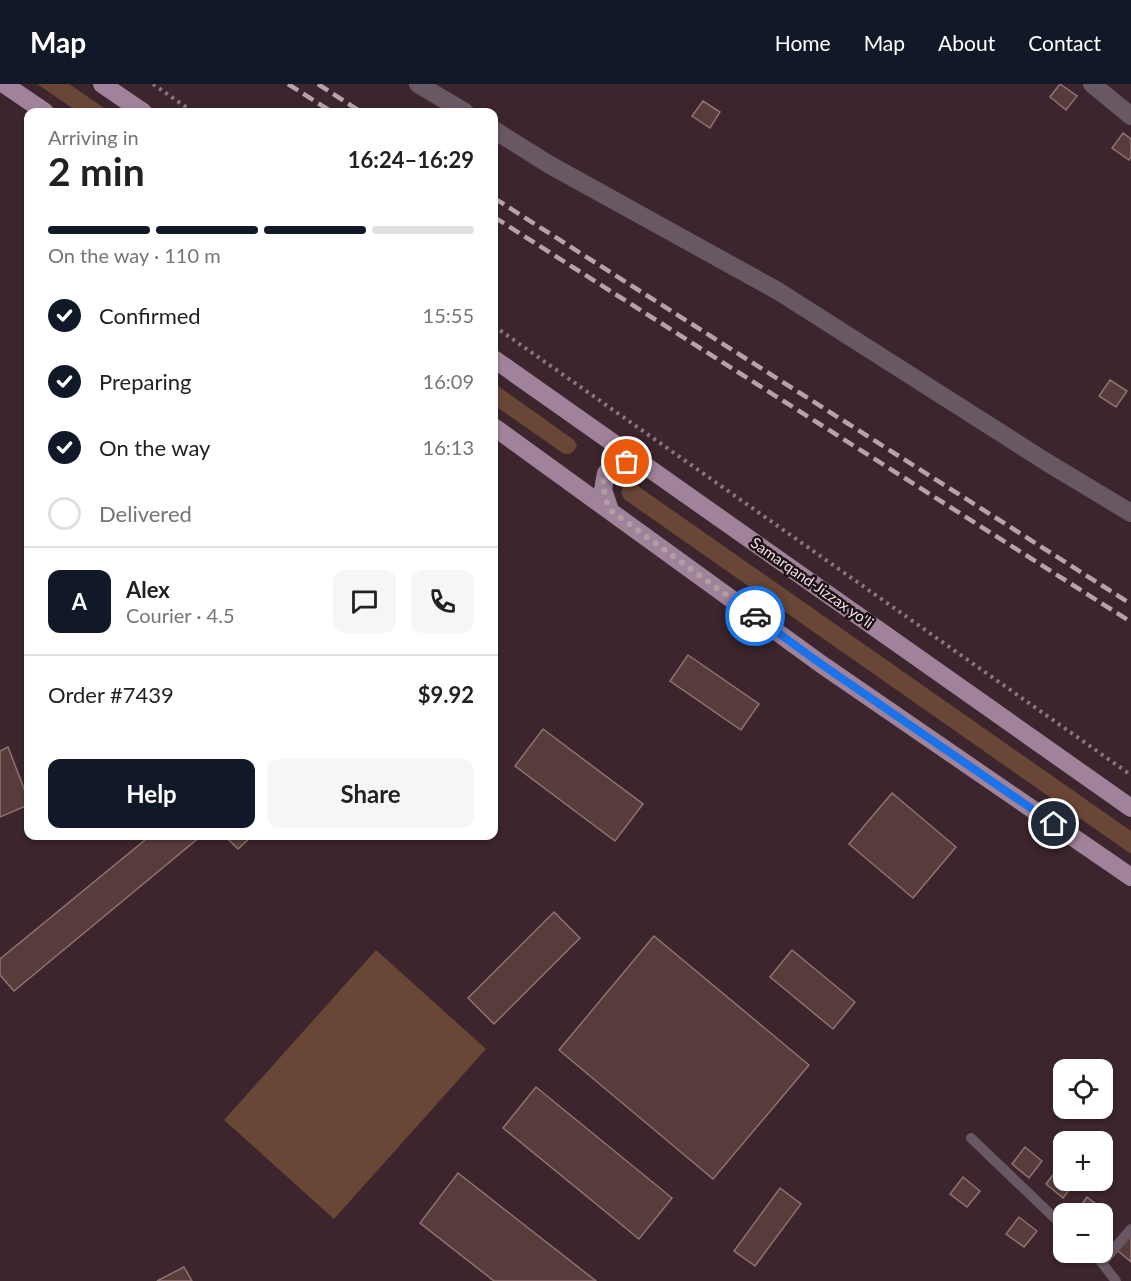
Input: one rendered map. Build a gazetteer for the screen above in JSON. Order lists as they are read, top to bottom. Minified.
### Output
{"streets":{"main road":["Samarqand-Jizzax yo'li"]},"page":{"header":"Map","nav":["Home","Map","About","Contact"],"heading":["2 min","Arriving in","16:24–16:29"],"panel":["Alex","Courier · 4.5","Order #7439","$9.92"],"bar":"On the way · 110 m","list":[["Confirmed","15:55"],["Preparing","16:09"],["On the way","16:13"],"Delivered"],"round":"A","buttons":["Help","Share"],"map_buttons":["+","−"]}}
